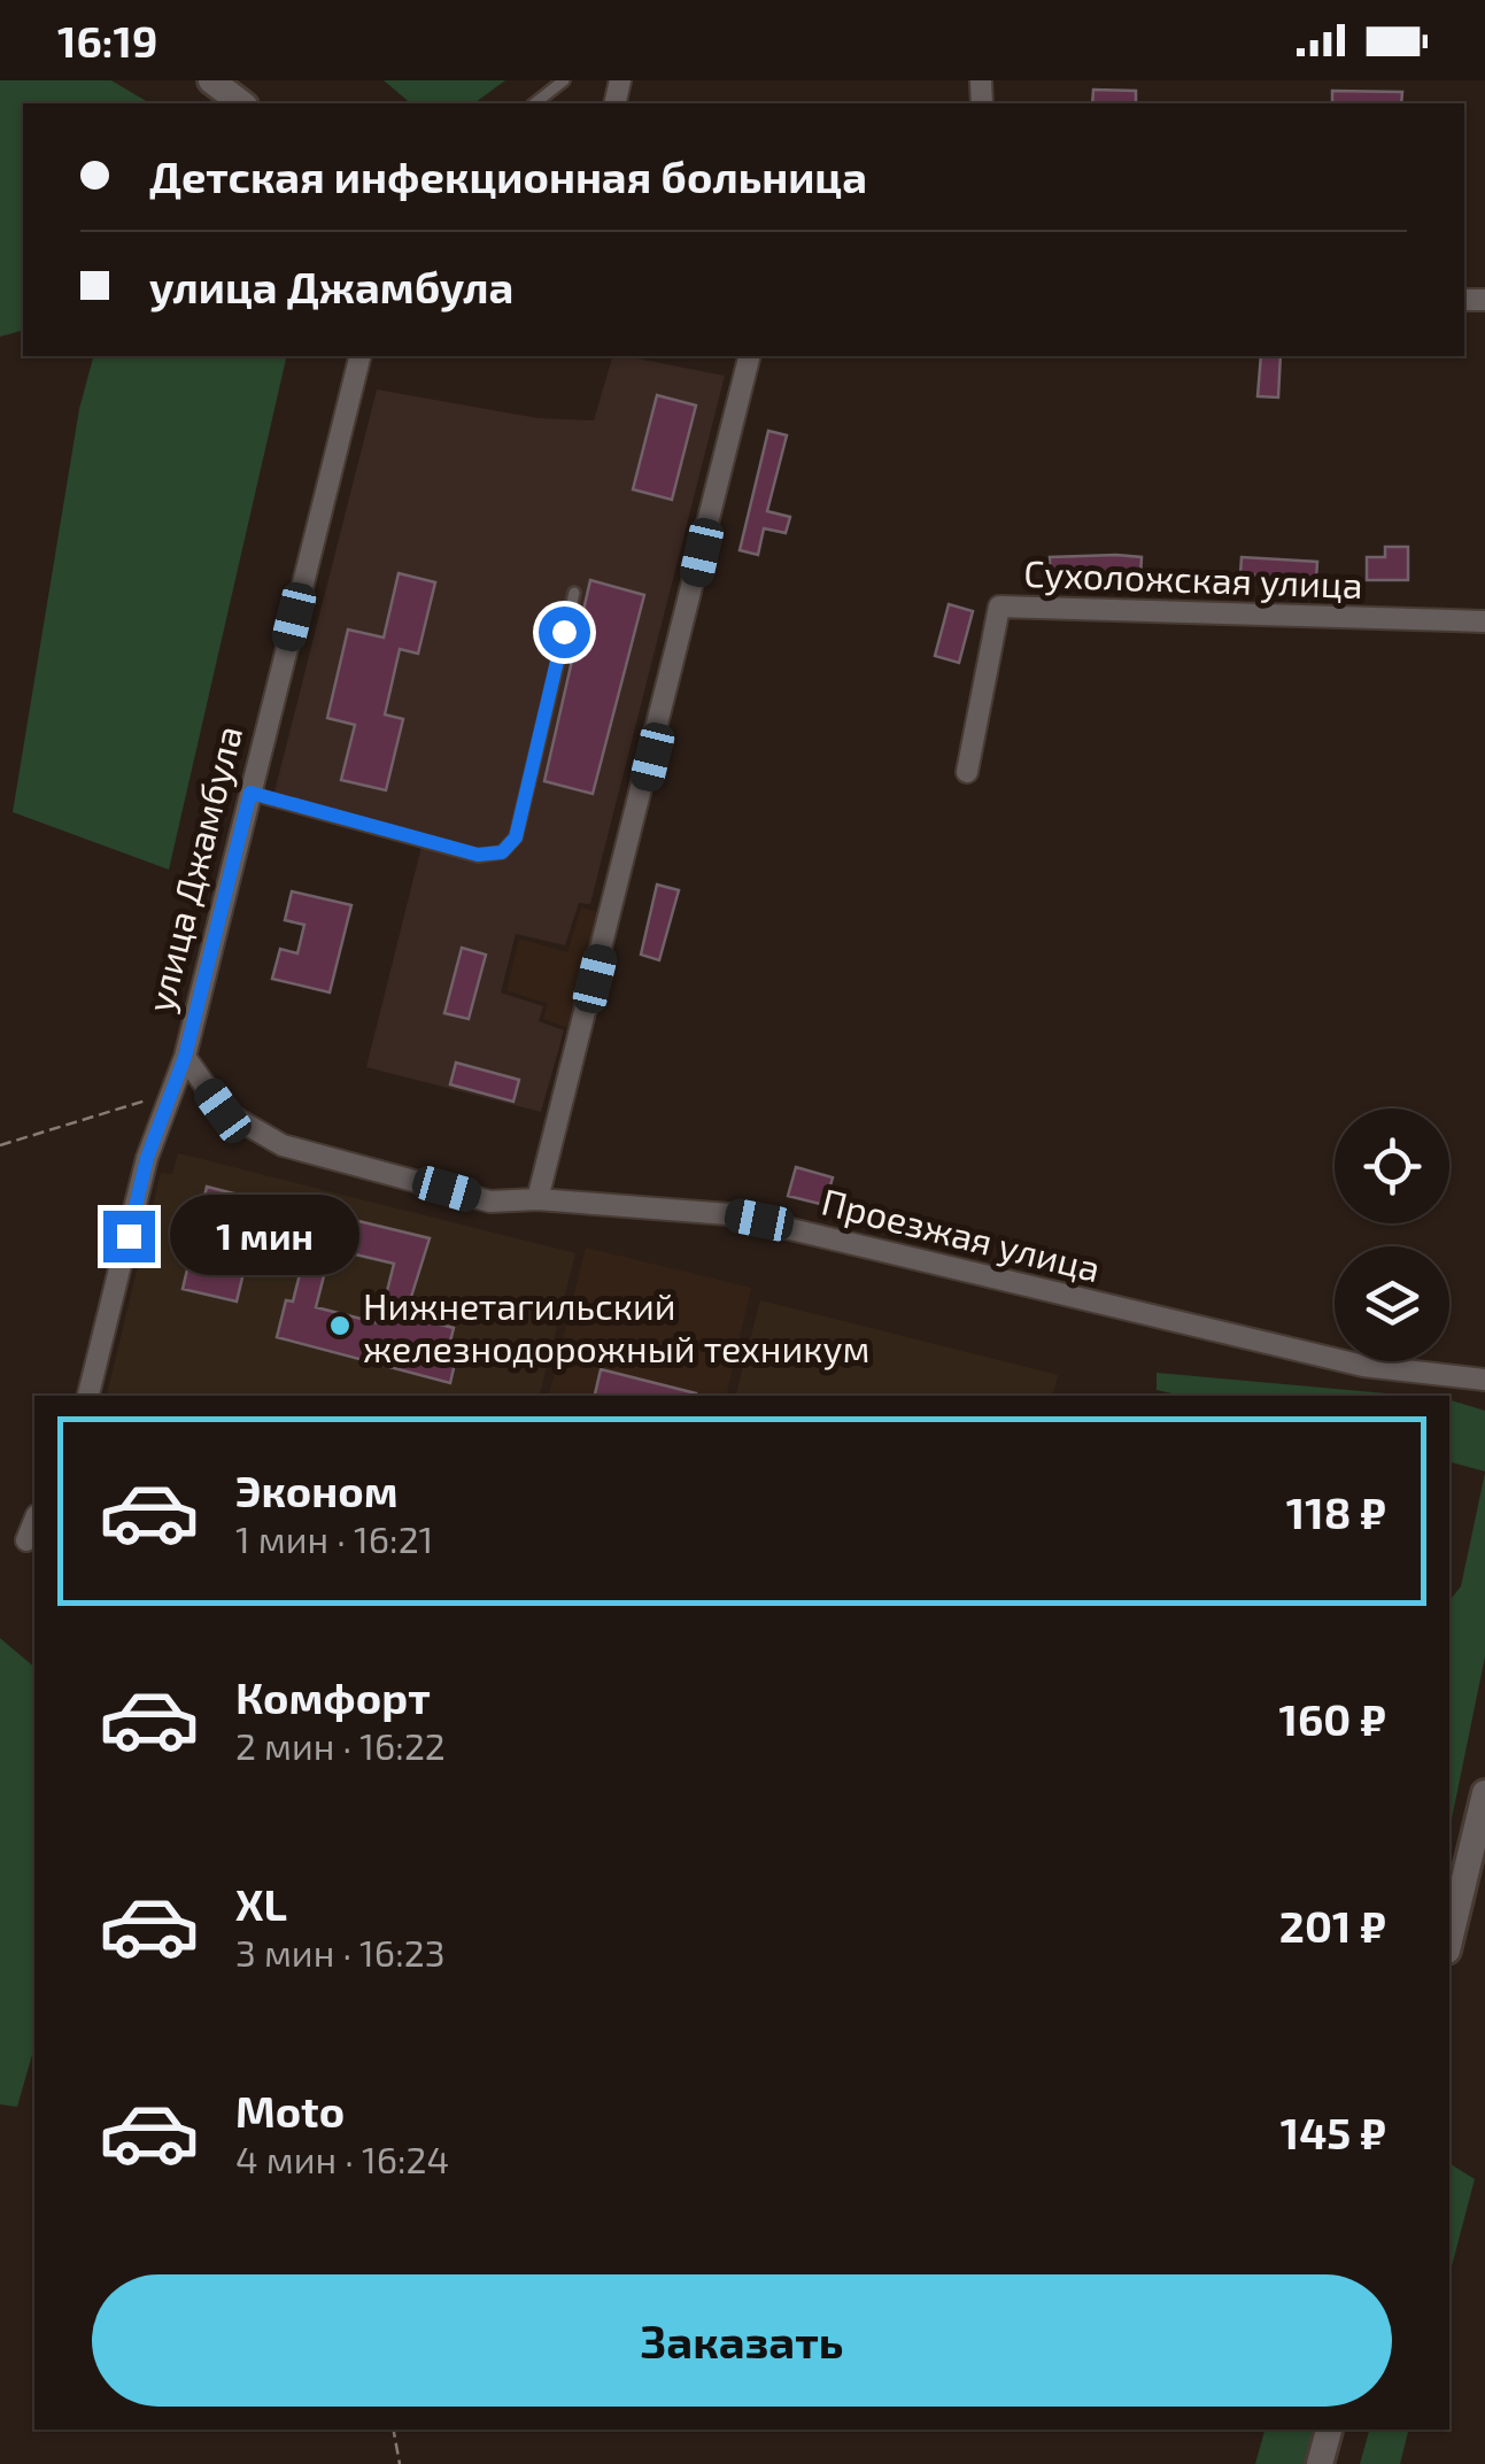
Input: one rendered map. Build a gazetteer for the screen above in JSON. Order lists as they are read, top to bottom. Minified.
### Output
{"streets":{"street":["Сухоложская улица","улица Джамбула","Проезжая улица"]},"crossings":[["улица Джамбула","Проезжая улица"]],"places":["Нижнетагильский железнодорожный техникум"],"page":{"status":"16:19","banner":["Детская инфекционная больница","улица Джамбула"],"bubble":"1 мин","list":[{"name":"Эконом","note":"1 мин · 16:21","value":"118 ₽"},{"name":"Комфорт","note":"2 мин · 16:22","value":"160 ₽"},{"name":"XL","note":"3 мин · 16:23","value":"201 ₽"},{"name":"Moto","note":"4 мин · 16:24","value":"145 ₽"}],"buttons":"Заказать"}}
